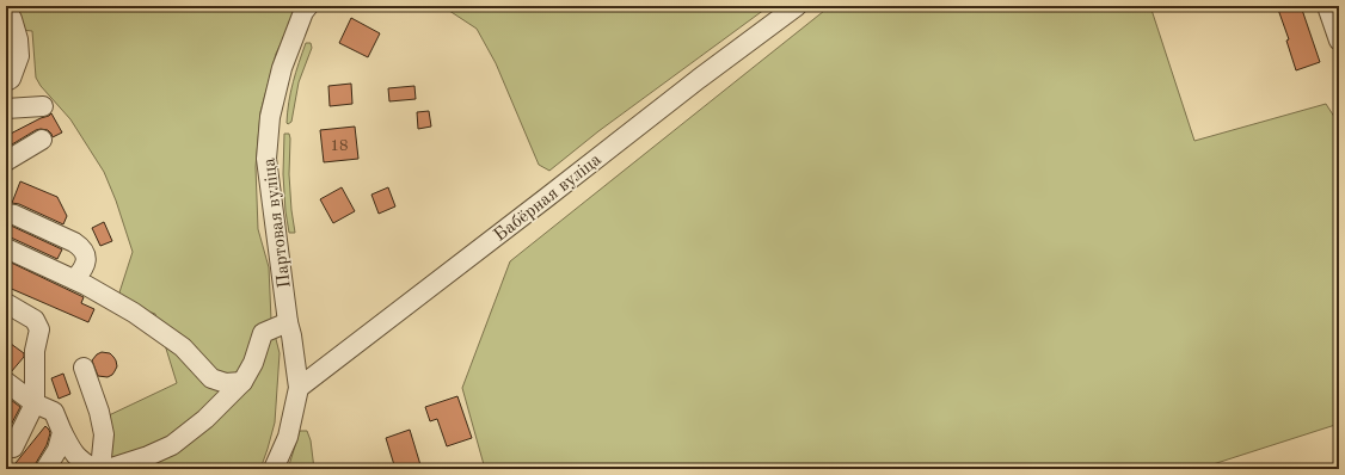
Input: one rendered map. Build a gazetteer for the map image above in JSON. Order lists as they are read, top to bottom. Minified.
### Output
{"streets":{"street":["Бабёрная вуліца","Партовая вуліца"]},"crossings":[["Бабёрная вуліца","Партовая вуліца"]],"house_numbers":["18"]}
